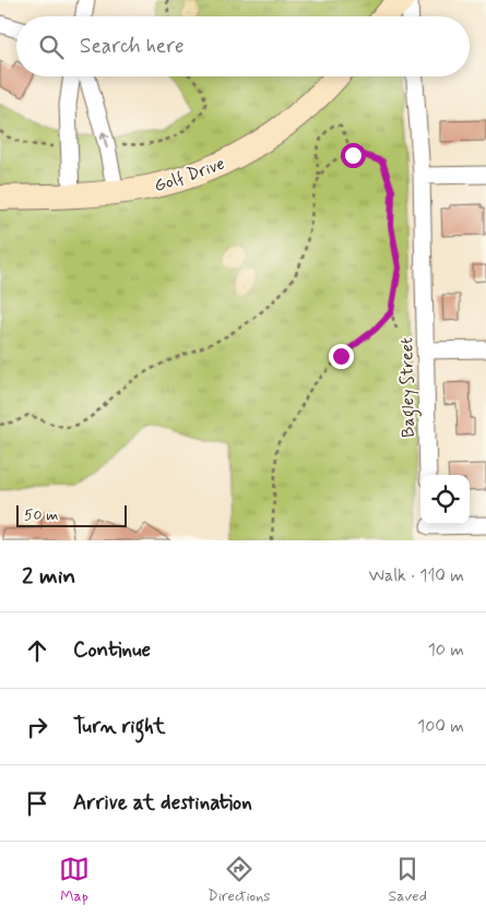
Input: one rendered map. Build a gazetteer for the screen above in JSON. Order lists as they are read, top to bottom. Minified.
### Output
{"streets":{"street":["Golf Drive","Bagley Street"]},"scale_bar":"50 m","page":{"search":"Search here","scale":"50 m","heading":["2 min","Walk · 110 m"],"list":[["Continue","10 m"],["Turn right","100 m"],"Arrive at destination"],"nav":["Map","Directions","Saved"]}}
